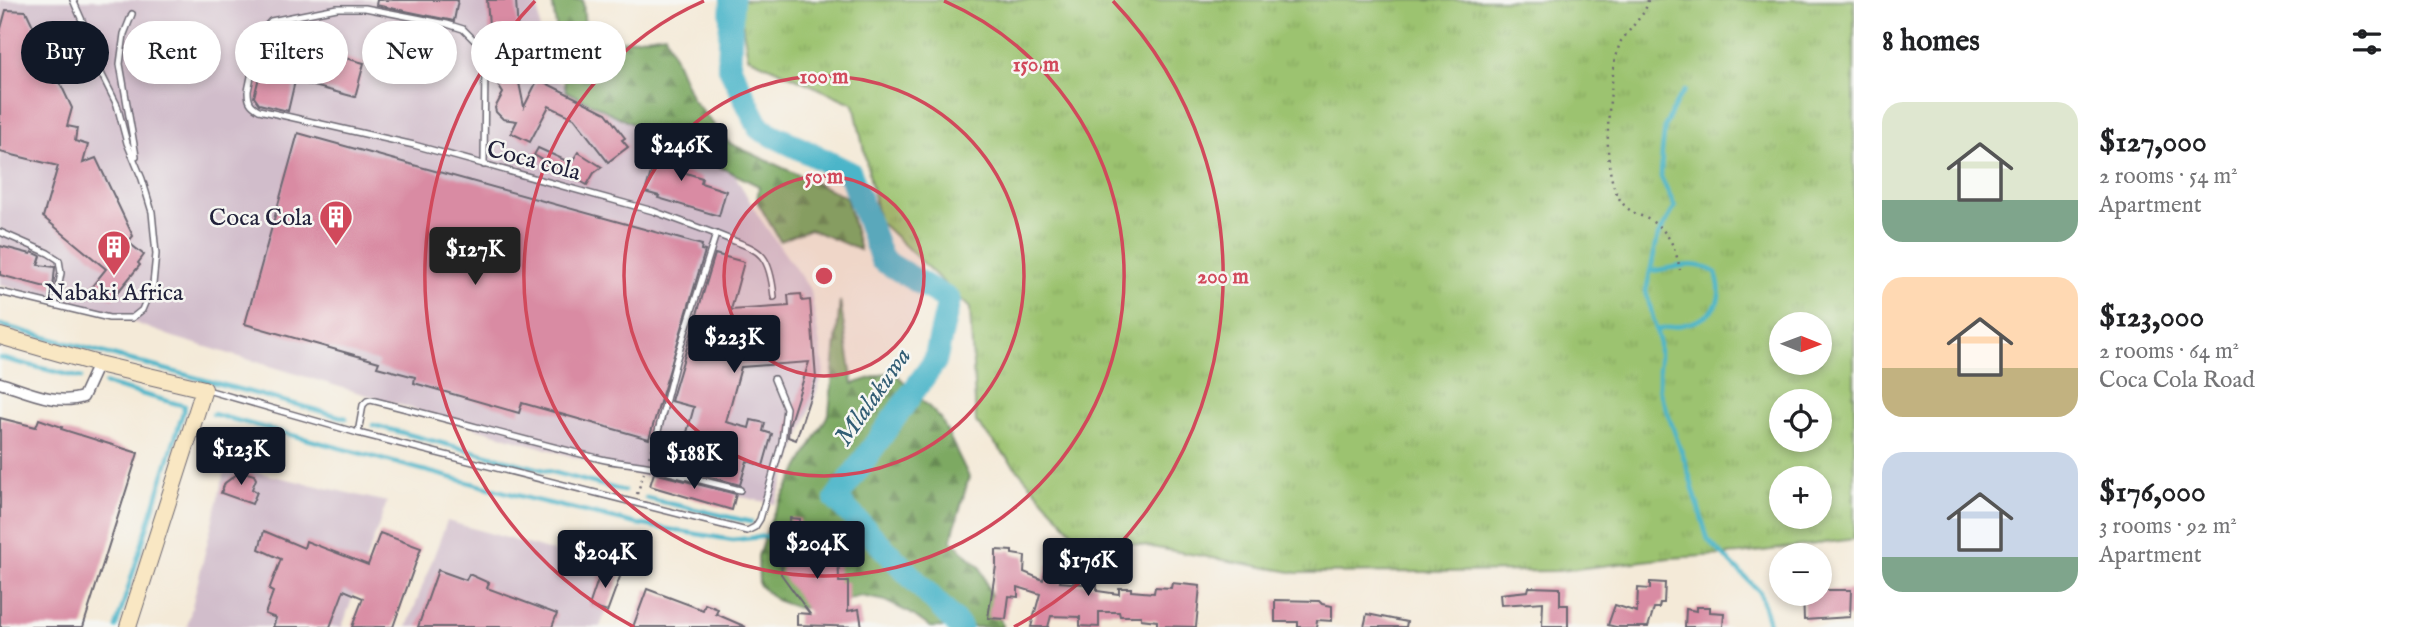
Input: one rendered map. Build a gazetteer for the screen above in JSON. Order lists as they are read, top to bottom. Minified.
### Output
{"streets":{"lane":["Coca cola"]},"water":["Mlalakuwa"],"places":{"building":["Coca Cola","Nabaki Africa"]},"north":"right","page":{"heading":"8 homes","chip":["Buy","Rent","Filters","New","Apartment"],"list":[{"name":"$127,000","note":"2 rooms · 54 m² · Apartment"},{"name":"$123,000","note":"2 rooms · 64 m² · Coca Cola Road"},{"name":"$176,000","note":"3 rooms · 92 m² · Apartment"}],"price":["$246K","$127K","$223K","$123K","$188K","$204K","$204K","$176K"],"map_buttons":["+","−"]},"rings":["150 m","100 m","50 m","200 m"]}
